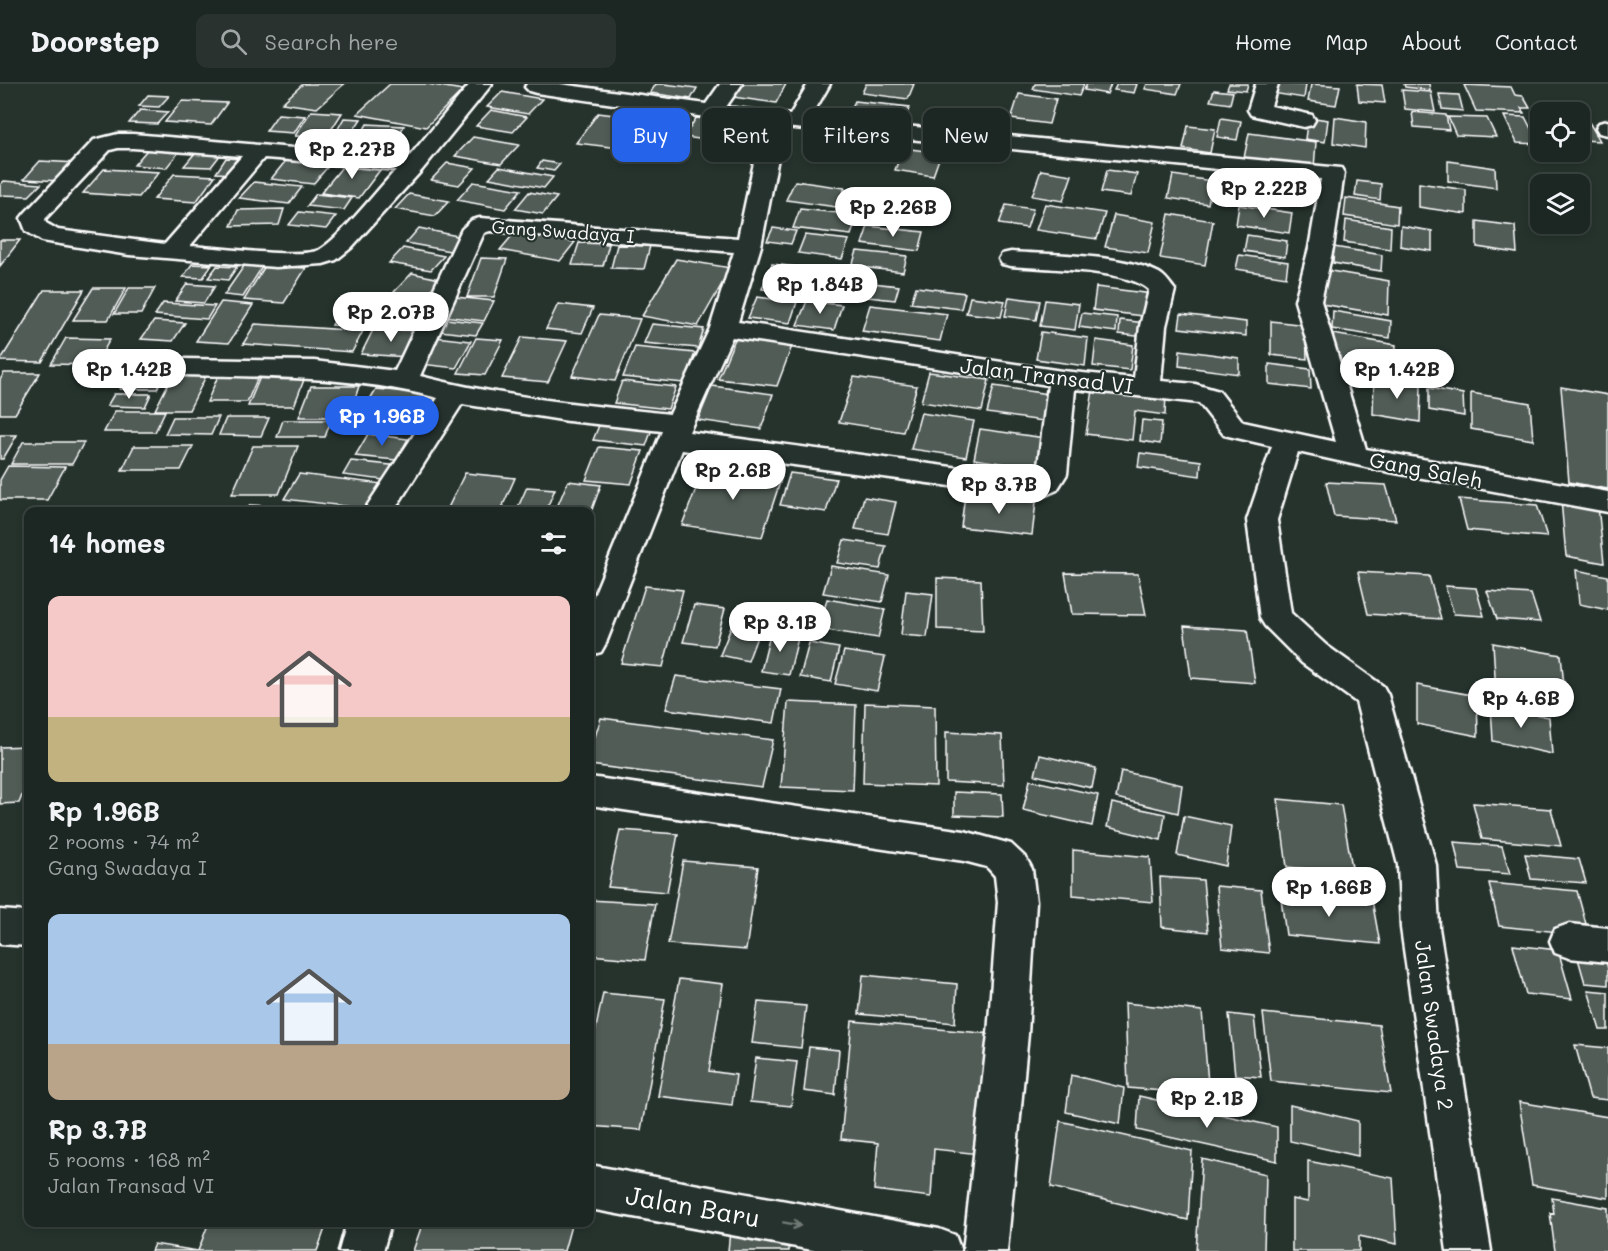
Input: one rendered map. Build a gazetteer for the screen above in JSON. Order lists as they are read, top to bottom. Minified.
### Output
{"streets":{"street":["Gang Swadaya I","Jalan Transad VI","Gang Saleh","Jalan Swadaya 2","Jalan Baru"]},"crossings":[["Jalan Transad VI","Gang Saleh"],["Jalan Transad VI","Jalan Swadaya 2"]],"one_way":["Jalan Baru"],"page":{"header":"Doorstep","search":"Search here","nav":["Home","Map","About","Contact"],"chip":["Buy","Rent","Filters","New"],"price":["Rp 2.27B","Rp 2.22B","Rp 2.26B","Rp 1.84B","Rp 2.07B","Rp 1.42B","Rp 1.42B","Rp 1.96B","Rp 2.6B","Rp 3.7B","Rp 3.1B","Rp 4.6B","Rp 1.66B","Rp 2.1B"],"heading":"14 homes","list":[{"name":"Rp 1.96B","note":"2 rooms · 74 m² · Gang Swadaya I"},{"name":"Rp 3.7B","note":"5 rooms · 168 m² · Jalan Transad VI"}]}}
